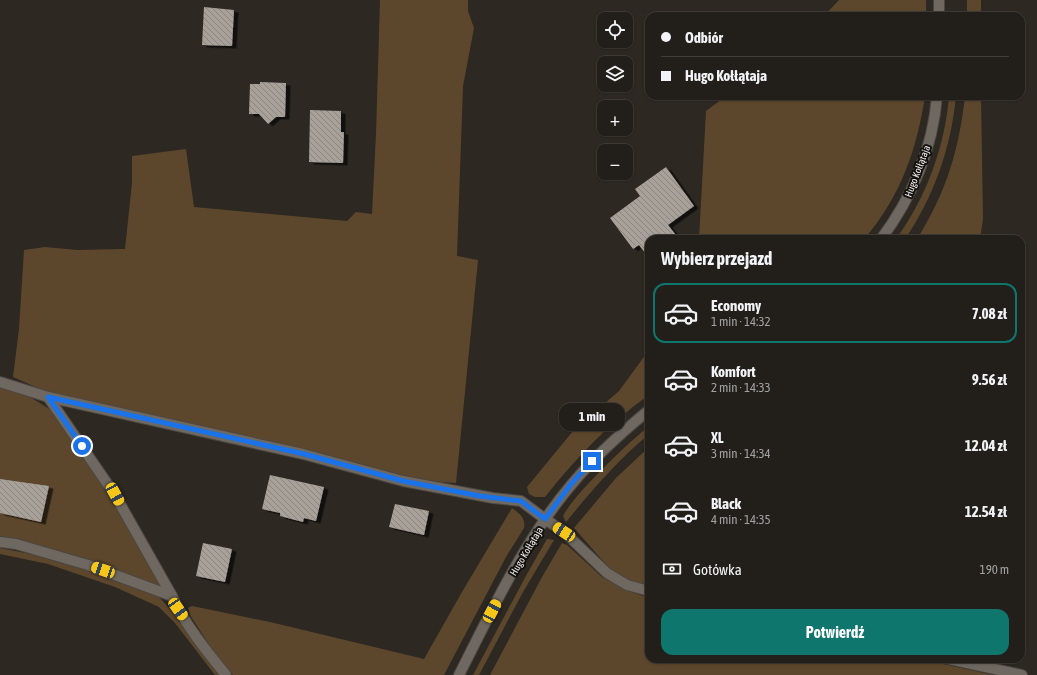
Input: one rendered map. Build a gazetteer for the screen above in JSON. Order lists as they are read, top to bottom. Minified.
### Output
{"streets":{"street":["Hugo Kołłątaja"]},"page":{"map_buttons":["+","−"],"banner":["Odbiór","Hugo Kołłątaja"],"heading":"Wybierz przejazd","list":[{"name":"Economy","note":"1 min · 14:32","value":"7.08 zł"},{"name":"Komfort","note":"2 min · 14:33","value":"9.56 zł"},{"name":"XL","note":"3 min · 14:34","value":"12.04 zł"},{"name":"Black","note":"4 min · 14:35","value":"12.54 zł"}],"bubble":"1 min","pay":["Gotówka","190 m"],"buttons":"Potwierdź"}}
